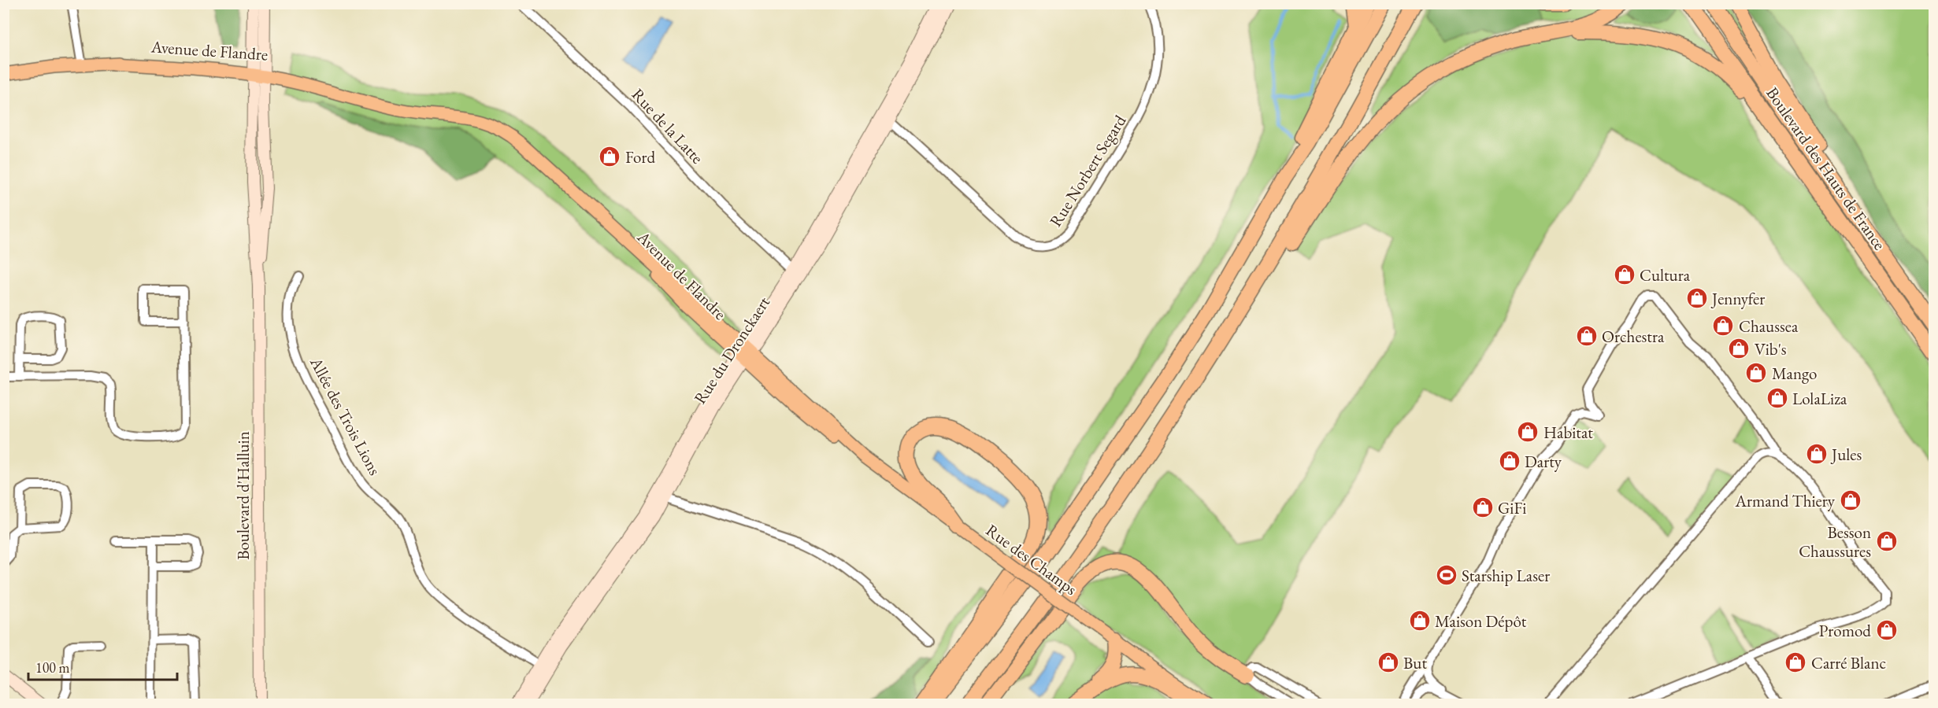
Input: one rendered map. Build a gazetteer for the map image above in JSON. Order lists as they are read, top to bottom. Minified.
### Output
{"streets":{"highway":["Boulevard des Hauts de France"],"main road":["Avenue de Flandre","Rue du Dronckaert","Boulevard d'Halluin","Rue des Champs"],"street":["Rue de la Latte","Rue Norbert Segard","Allée des Trois Lions"]},"crossings":[["Avenue de Flandre","Rue du Dronckaert"],["Avenue de Flandre","Boulevard d'Halluin"],["Avenue de Flandre","Rue des Champs"],["Rue de la Latte","Rue du Dronckaert"],["Rue Norbert Segard","Rue du Dronckaert"],["Rue du Dronckaert","Allée des Trois Lions"],["Rue du Dronckaert","Rue des Champs"]],"places":{"shop":["Ford","Cultura","Jennyfer","Chaussea","Orchestra","Vib's","Mango","LolaLiza","Habitat","Jules","Darty","Armand Thiery","GiFi","Besson Chaussures","Maison Dépôt","Promod","But","Carré Blanc"],"sports":["Starship Laser"]},"scale_bar":"100 m"}
